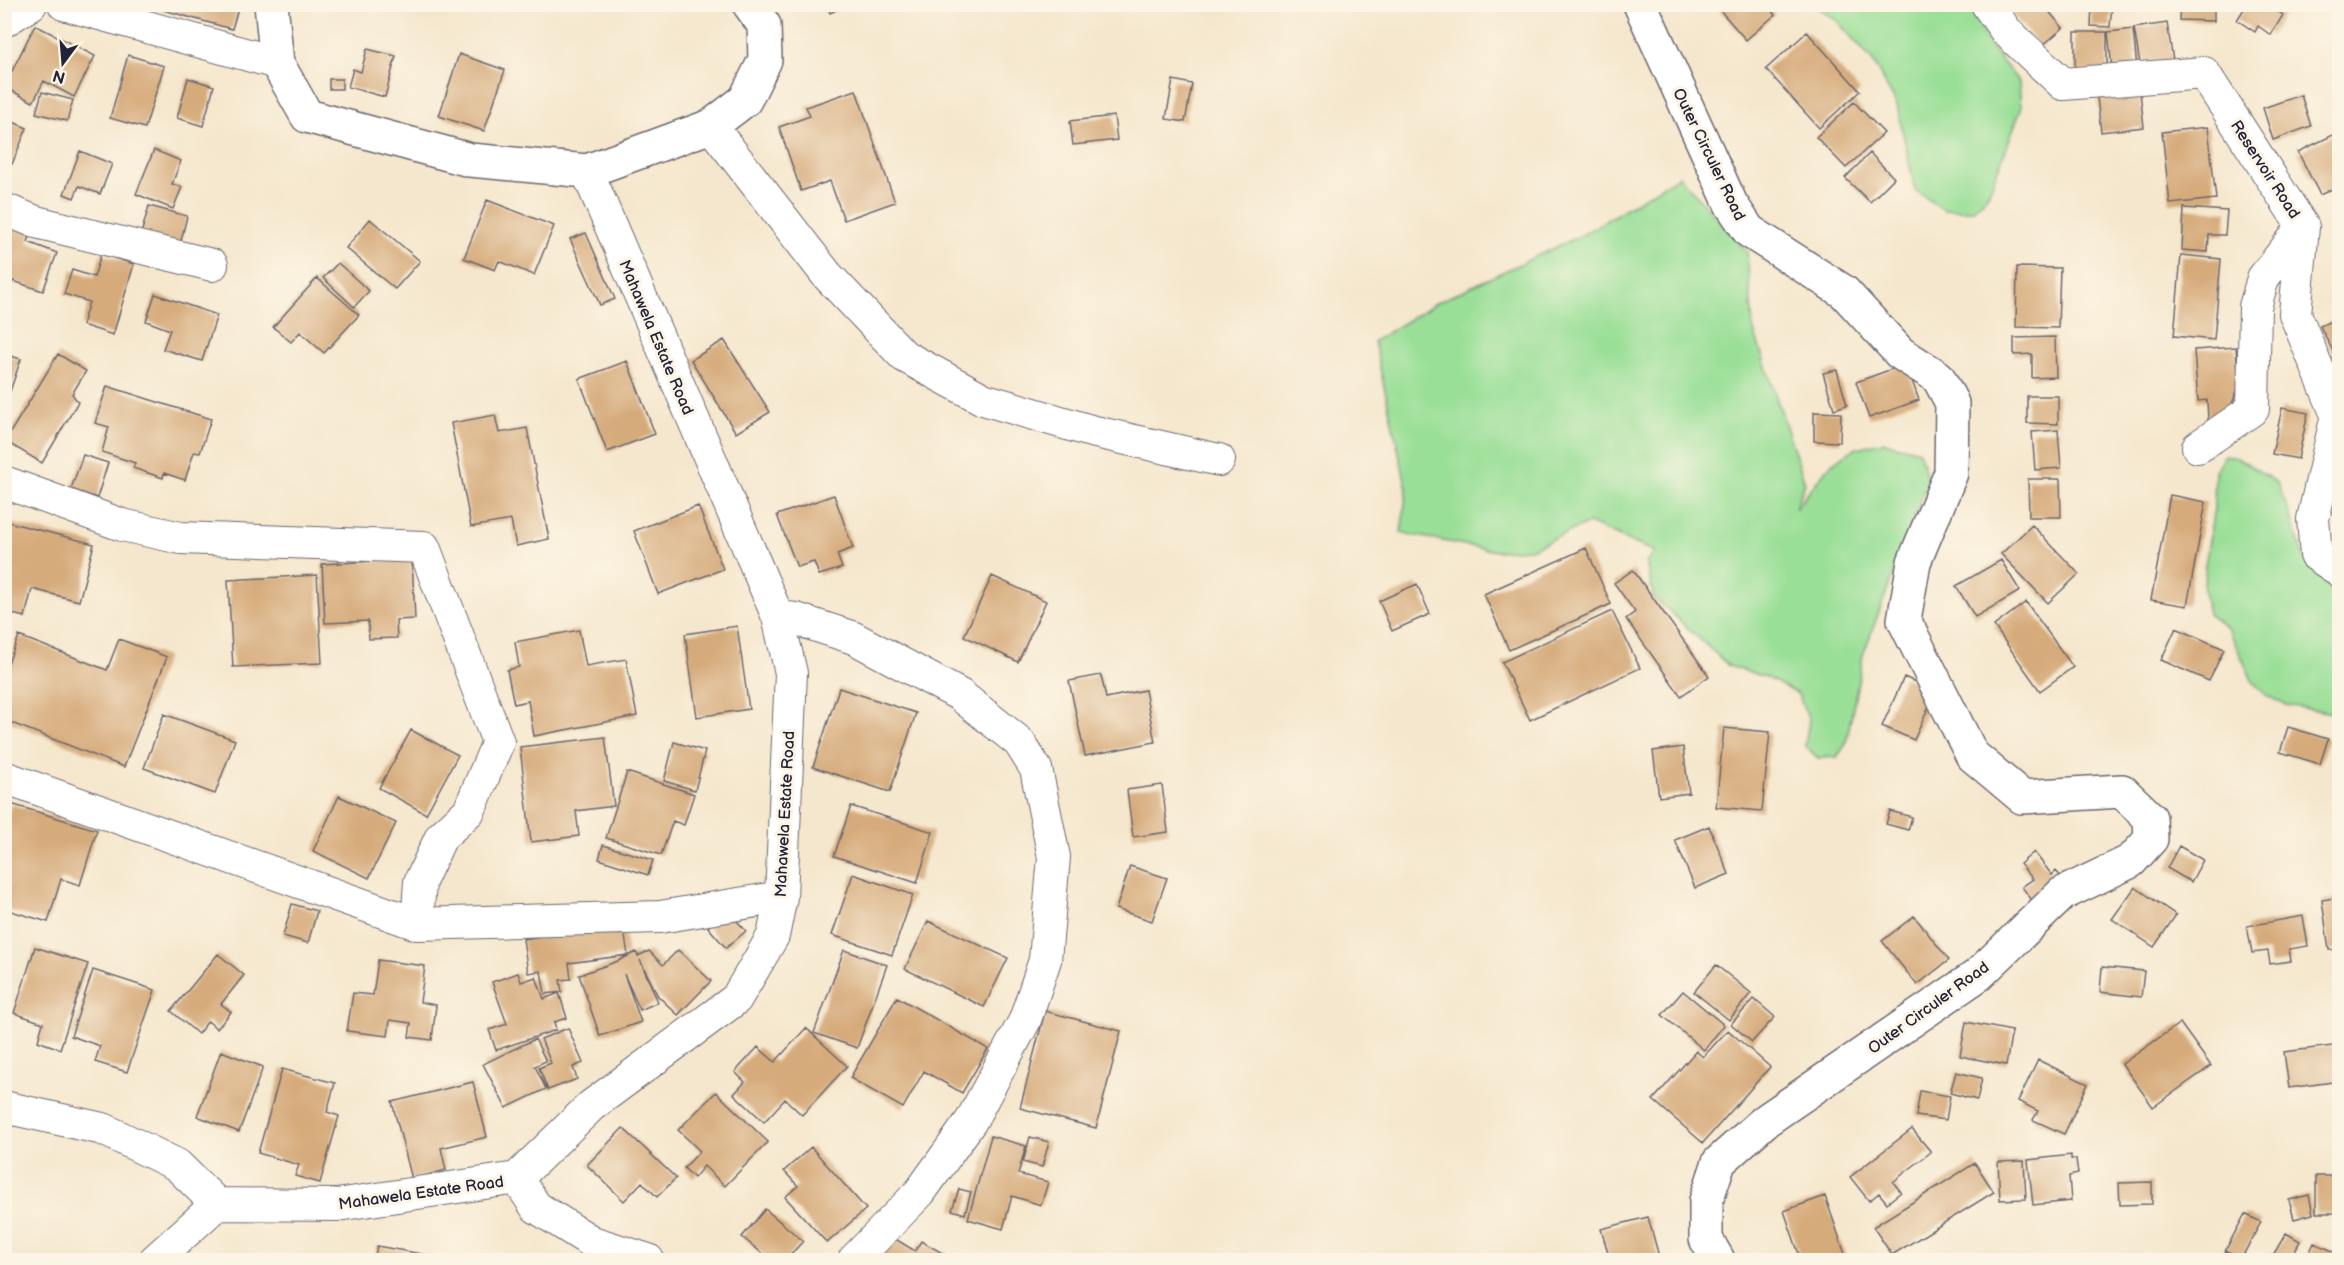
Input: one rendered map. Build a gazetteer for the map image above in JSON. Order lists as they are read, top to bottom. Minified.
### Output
{"streets":{"street":["Outer Circuler Road","Reservoir Road","Mahawela Estate Road"]},"north":"bottom"}
